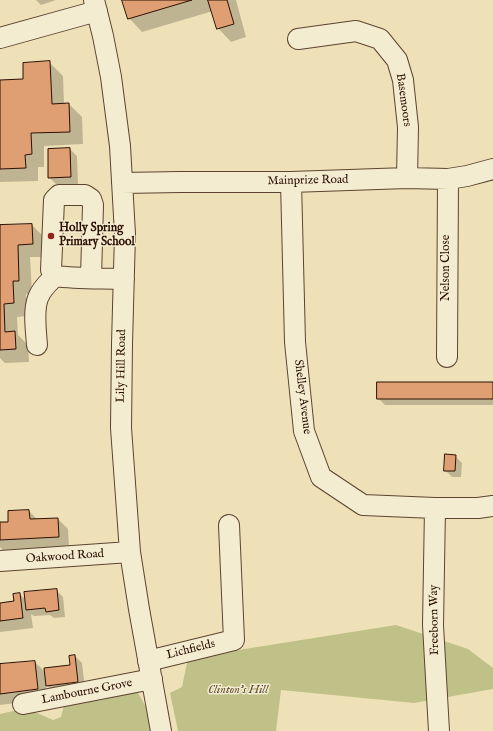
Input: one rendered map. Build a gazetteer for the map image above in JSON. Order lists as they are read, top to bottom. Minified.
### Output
{"streets":{"street":["Basemoors","Mainprize Road","Nelson Close","Lily Hill Road","Shelley Avenue","Oakwood Road","Freeborn Way","Lichfields","Lambourne Grove"]},"crossings":[["Basemoors","Mainprize Road"],["Mainprize Road","Nelson Close"],["Mainprize Road","Lily Hill Road"],["Mainprize Road","Shelley Avenue"],["Lily Hill Road","Oakwood Road"],["Lily Hill Road","Lichfields"],["Lily Hill Road","Lambourne Grove"],["Shelley Avenue","Freeborn Way"],["Lichfields","Lambourne Grove"]],"parks":["Clinton's Hill"],"places":["Holly Spring Primary School"]}
